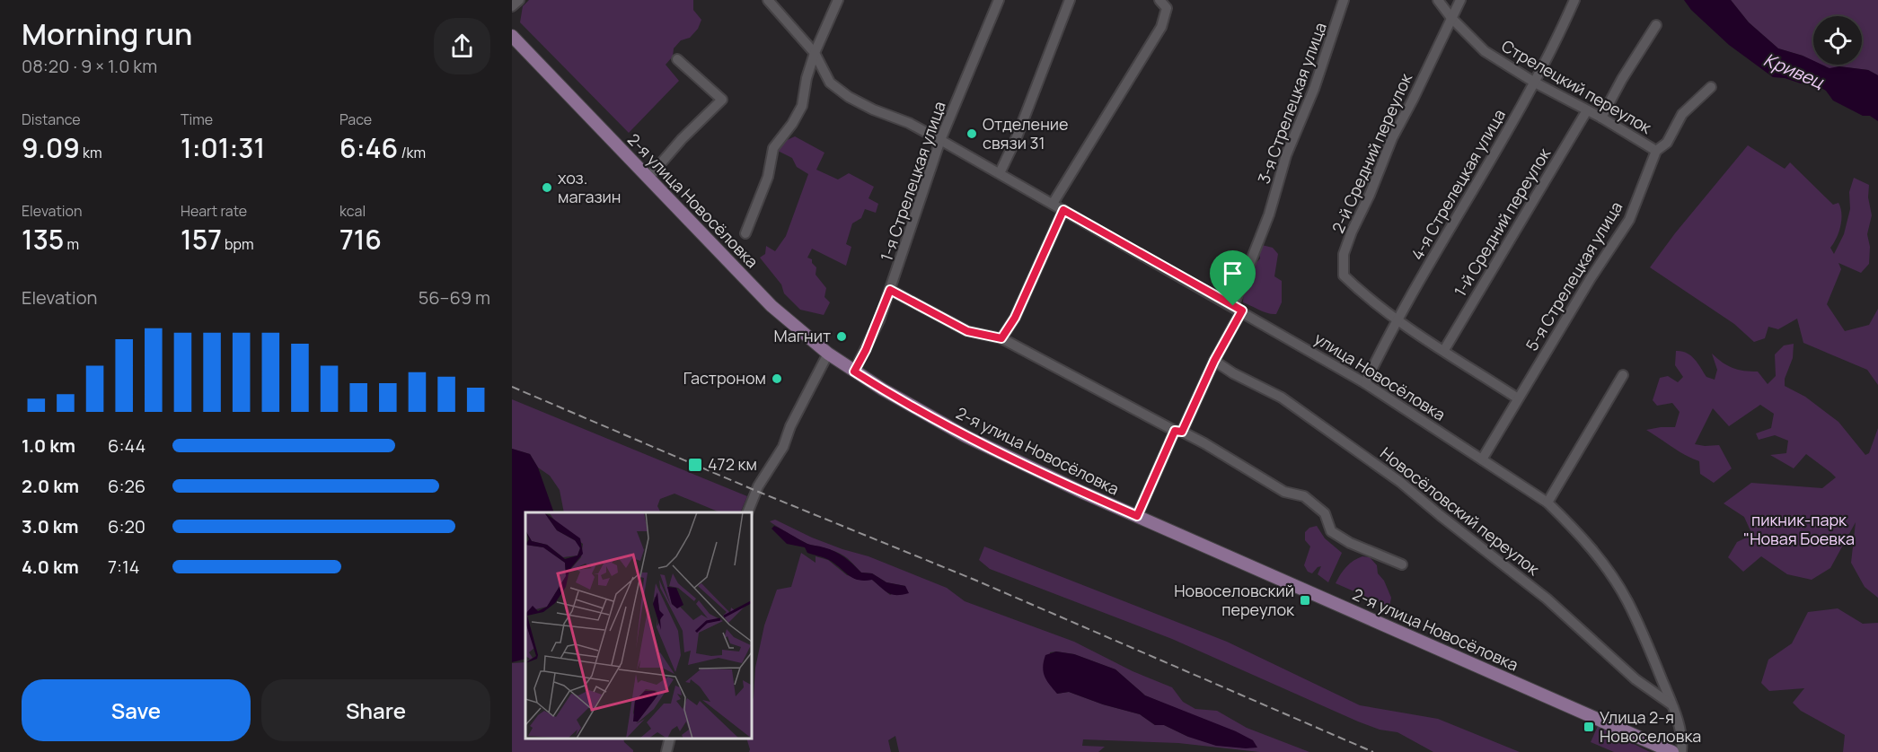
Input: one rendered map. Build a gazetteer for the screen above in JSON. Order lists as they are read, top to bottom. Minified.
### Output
{"streets":{"main road":["2-я улица Новосёловка"],"street":["Стрелецкий переулок","3-я Стрелецкая улица","2-й Средний переулок","1-я Стрелецкая улица","4-я Стрелецкая улица","1-й Средний переулок","5-я Стрелецкая улица","улица Новосёловка","Новосёловский переулок"]},"crossings":[["Стрелецкий переулок","2-й Средний переулок"],["Стрелецкий переулок","4-я Стрелецкая улица"],["Стрелецкий переулок","1-й Средний переулок"],["Стрелецкий переулок","5-я Стрелецкая улица"],["3-я Стрелецкая улица","2-я улица Новосёловка"],["3-я Стрелецкая улица","улица Новосёловка"],["3-я Стрелецкая улица","Новосёловский переулок"],["2-й Средний переулок","4-я Стрелецкая улица"],["2-й Средний переулок","1-й Средний переулок"],["2-й Средний переулок","5-я Стрелецкая улица"],["1-я Стрелецкая улица","2-я улица Новосёловка"],["1-я Стрелецкая улица","улица Новосёловка"],["4-я Стрелецкая улица","улица Новосёловка"],["5-я Стрелецкая улица","улица Новосёловка"],["улица Новосёловка","Новосёловский переулок"]],"water":["Кривец"],"parks":["пикник-парк \"Новая Боевка"],"places":{"other":["Отделение связи 31","хоз. магазин","Магнит","Гастроном"],"transit":["472 км","Новоселовский переулок","Улица 2-я Новоселовка"]},"page":{"heading":["Morning run","08:20 · 9 × 1.0 km"],"stats":[["Distance","9.09 km"],["Time","1:01:31"],["Pace","6:46 /km"],["Elevation","135 m"],["Heart rate","157 bpm"],["kcal","716"]],"chart":["Elevation","56–69 m"],"list":[{"name":"1.0 km","note":"6:44"},{"name":"2.0 km","note":"6:26"},{"name":"3.0 km","note":"6:20"},{"name":"4.0 km","note":"7:14"}],"buttons":["Save","Share"]}}
